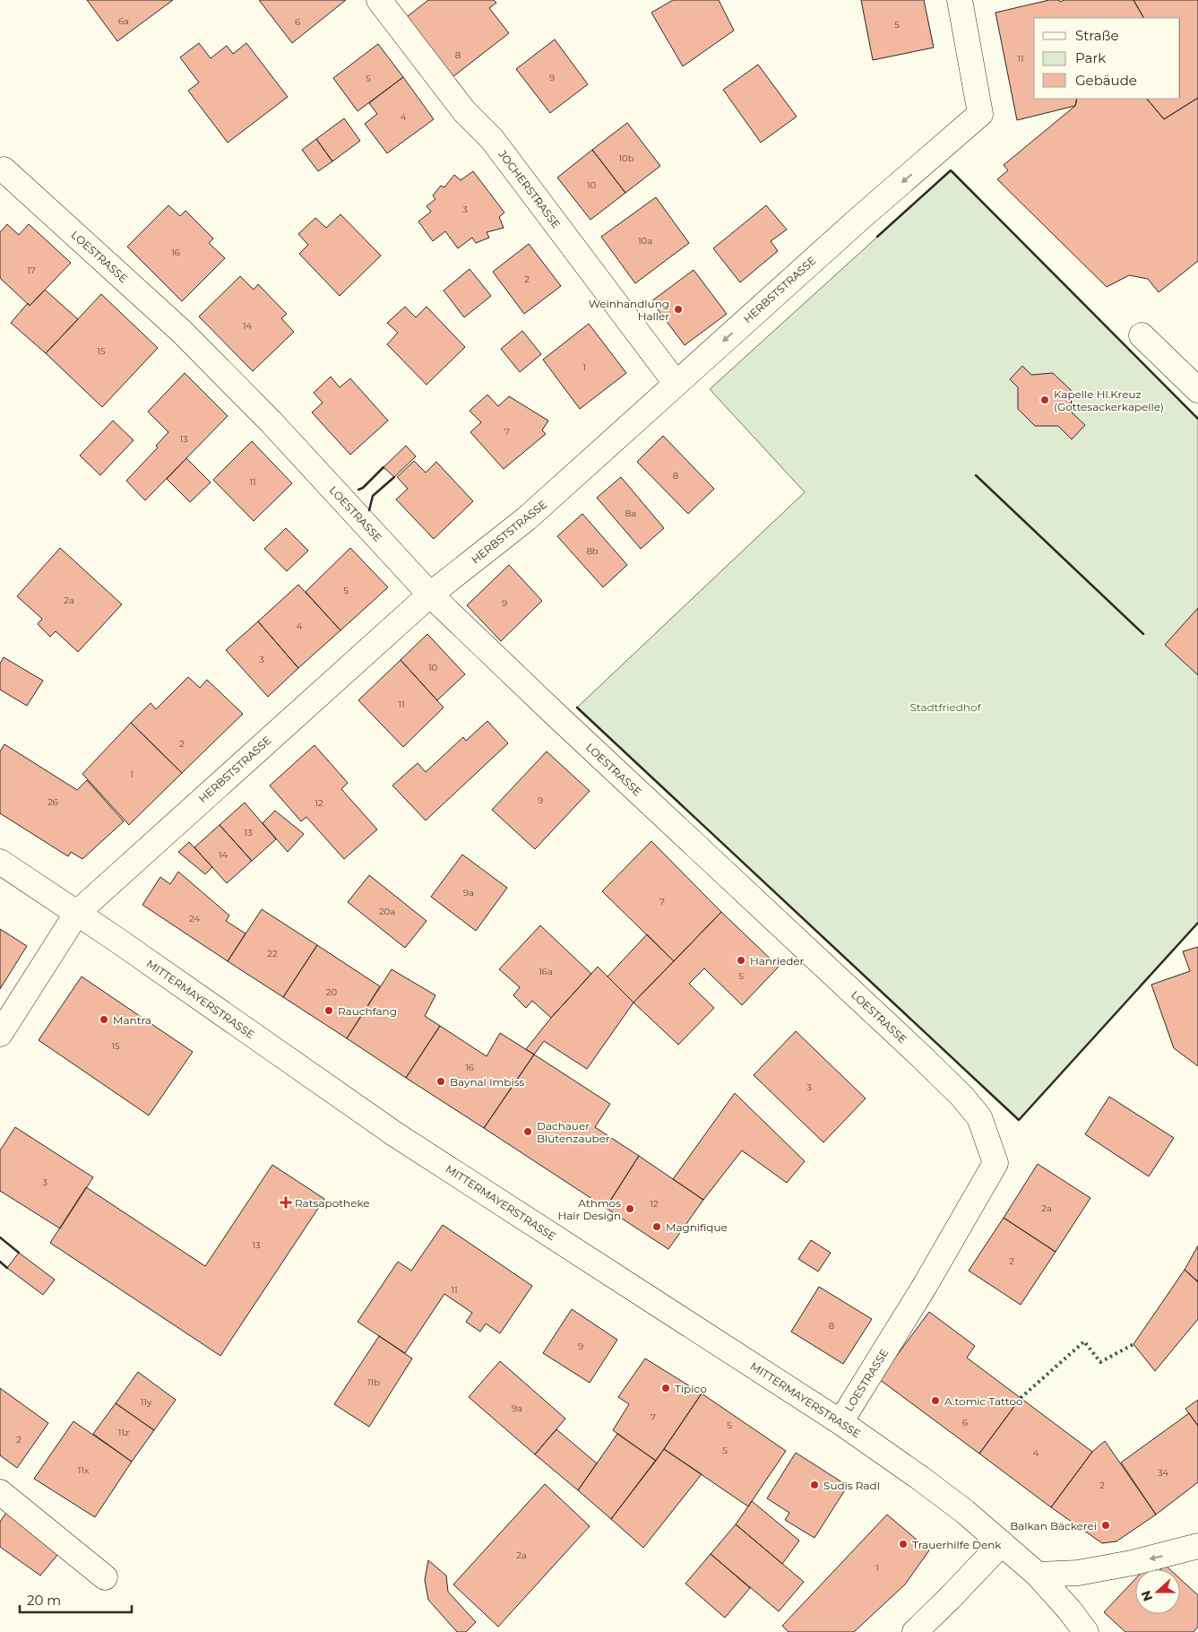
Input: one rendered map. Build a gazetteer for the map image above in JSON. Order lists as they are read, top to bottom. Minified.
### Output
{"streets":{"street":["JOCHERSTRASSE","LOESTRASSE","HERBSTSTRASSE","MITTERMAYERSTRASSE"]},"crossings":[["JOCHERSTRASSE","HERBSTSTRASSE"],["LOESTRASSE","HERBSTSTRASSE"],["LOESTRASSE","MITTERMAYERSTRASSE"],["HERBSTSTRASSE","MITTERMAYERSTRASSE"]],"parks":["Stadtfriedhof"],"places":{"other":["Weinhandlung Haller","Kapelle Hl.Kreuz (Gottesackerkapelle)","Hanrieder","Rauchfang","Mantra","Baynal Imbiss","Dachauer Blütenzauber","Athmos Hair Design","Magnifique","Tipico","A.tomic Tattoo","Sudis Radl","Balkan Bäckerei","Trauerhilfe Denk"],"health":["Ratsapotheke"]},"house_numbers":["6a","6","5","8","11","9","5","4","10b","10","3","10a","16","17","2","14","15","1","7","13","8","11","8a","8b","5","2a","9","4","3","10","11","2","1","9","26","12","13","14","9a","7","20a","24","22","16a","5","20","15","16","3","3","12","2a","13","2","11","8","9","11b","11y","9a","7","6","5","11z","2","5","4","11x","34","2","2a","1"],"legend":["Straße","Park","Gebäude"],"scale_bar":"20 m","north":"left"}
